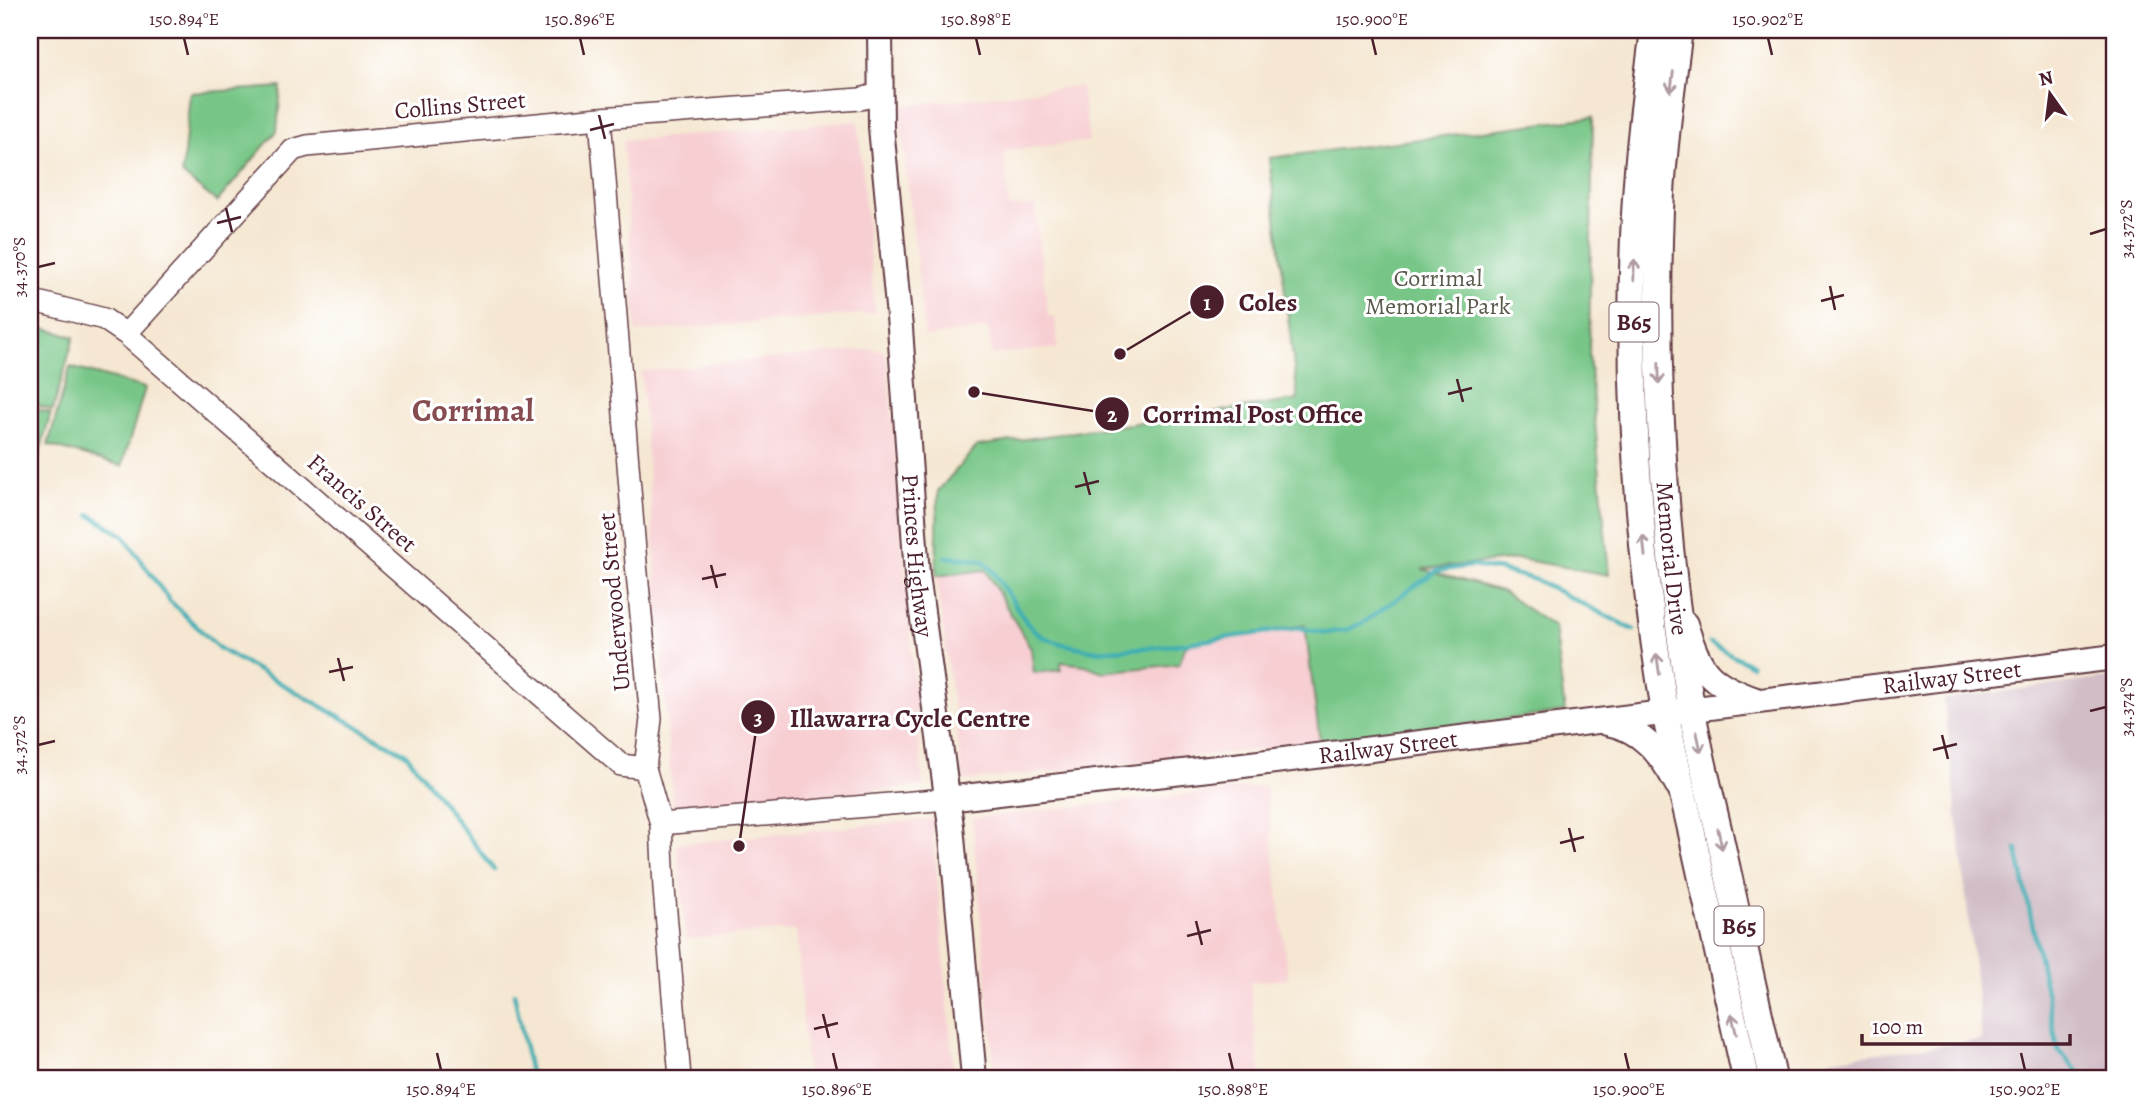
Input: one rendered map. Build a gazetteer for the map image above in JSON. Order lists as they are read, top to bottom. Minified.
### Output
{"streets":{"main road":["B65","Princes Highway","Memorial Drive","Railway Street"],"street":["Collins Street","Francis Street","Underwood Street"]},"crossings":[["Collins Street","Francis Street"],["Collins Street","Princes Highway"],["Collins Street","Underwood Street"],["Francis Street","Underwood Street"],["Princes Highway","Railway Street"],["Memorial Drive","Railway Street"],["Underwood Street","Railway Street"]],"districts":["Corrimal"],"parks":["Corrimal Memorial Park"],"places":["Coles","Corrimal Post Office","Illawarra Cycle Centre"],"scale_bar":"100 m","north":"top","coordinates":["150.894°E","150.896°E","150.898°E","150.900°E","150.902°E","34.372°S","34.370°S","34.374°S"]}
